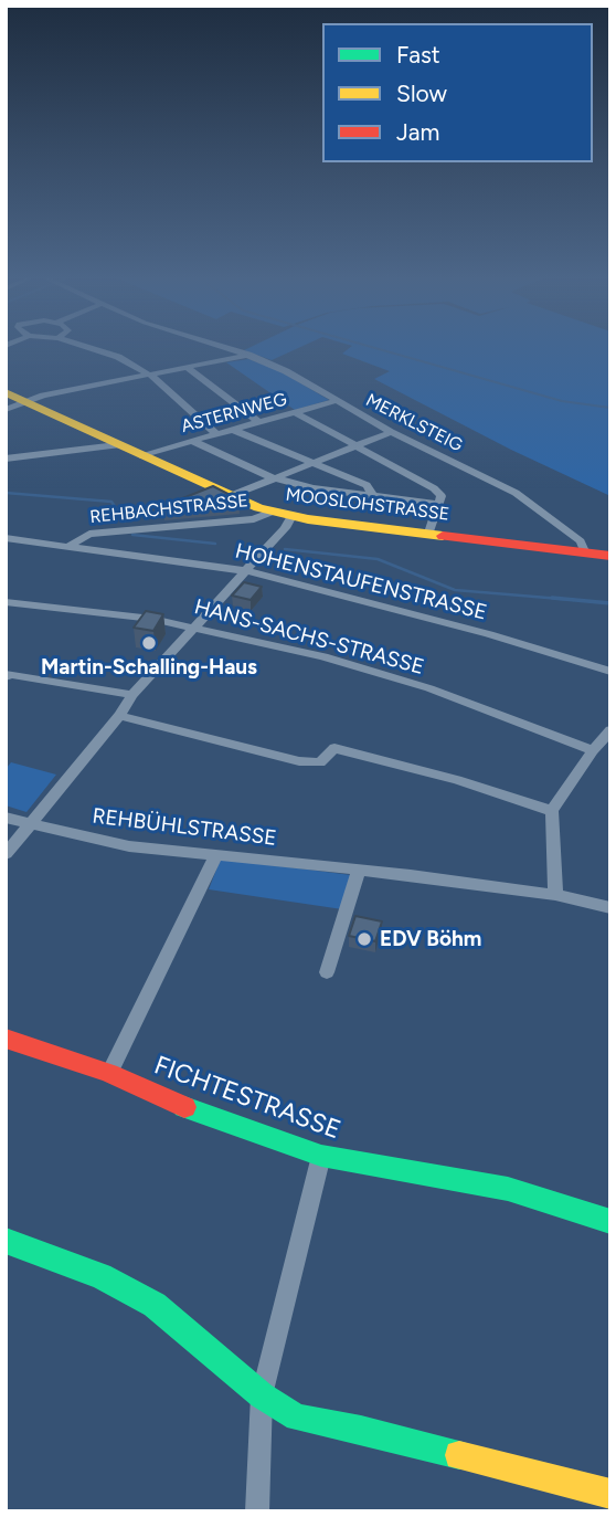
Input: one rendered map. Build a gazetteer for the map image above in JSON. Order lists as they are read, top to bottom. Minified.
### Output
{"streets":{"street":["ASTERNWEG","MERKLSTEIG","MOOSLOHSTRASSE","REHBACHSTRASSE","HOHENSTAUFENSTRASSE","HANS-SACHS-STRASSE","REHBÜHLSTRASSE","FICHTESTRASSE"]},"crossings":[["ASTERNWEG","MERKLSTEIG"],["ASTERNWEG","MOOSLOHSTRASSE"],["MERKLSTEIG","MOOSLOHSTRASSE"],["MOOSLOHSTRASSE","REHBACHSTRASSE"],["REHBACHSTRASSE","HOHENSTAUFENSTRASSE"]],"places":["Martin-Schalling-Haus","EDV Böhm"],"legend":["Fast","Slow","Jam"]}
